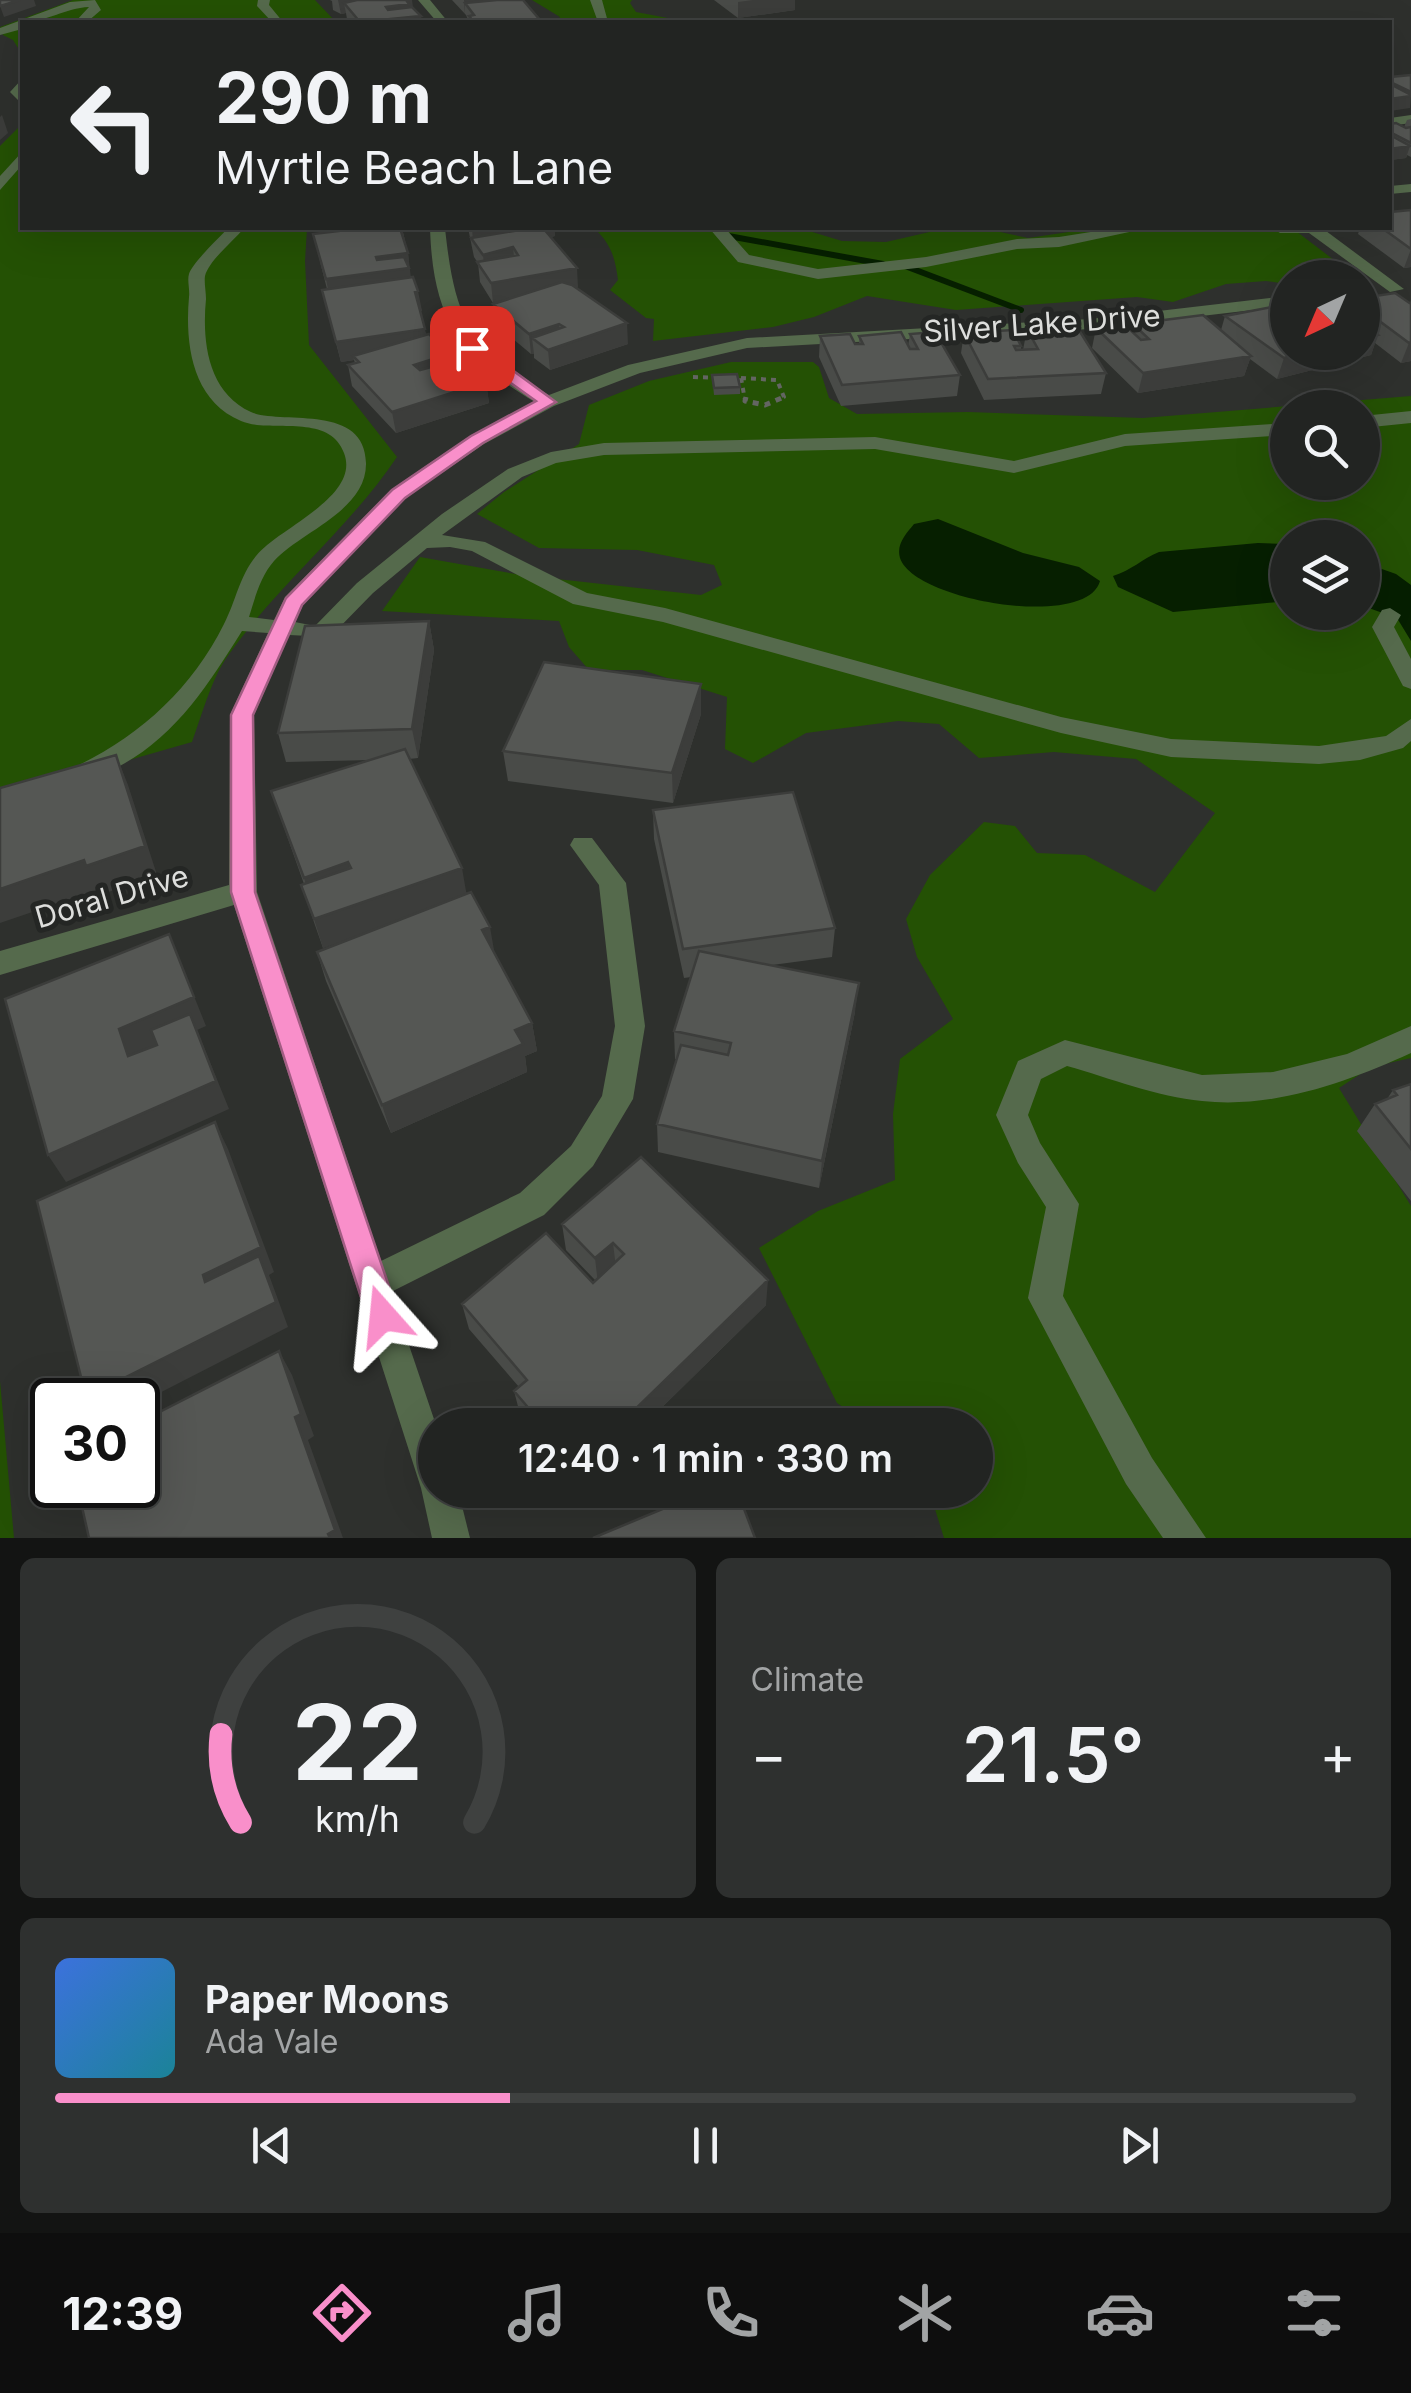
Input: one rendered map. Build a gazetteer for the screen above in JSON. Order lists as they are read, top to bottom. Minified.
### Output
{"streets":{"street":["Silver Lake Drive","Doral Drive"]},"crossings":[["Silver Lake Drive","Doral Drive"]],"north":"bottom left","page":{"turn":["290 m","Myrtle Beach Lane"],"limit":"30","trip":"12:40 · 1 min · 330 m","tile":"Climate","heat":["−","21.5°","+"],"song":["Paper Moons","Ada Vale"],"tabs":"12:39","gauge":["22","km/h"]}}
